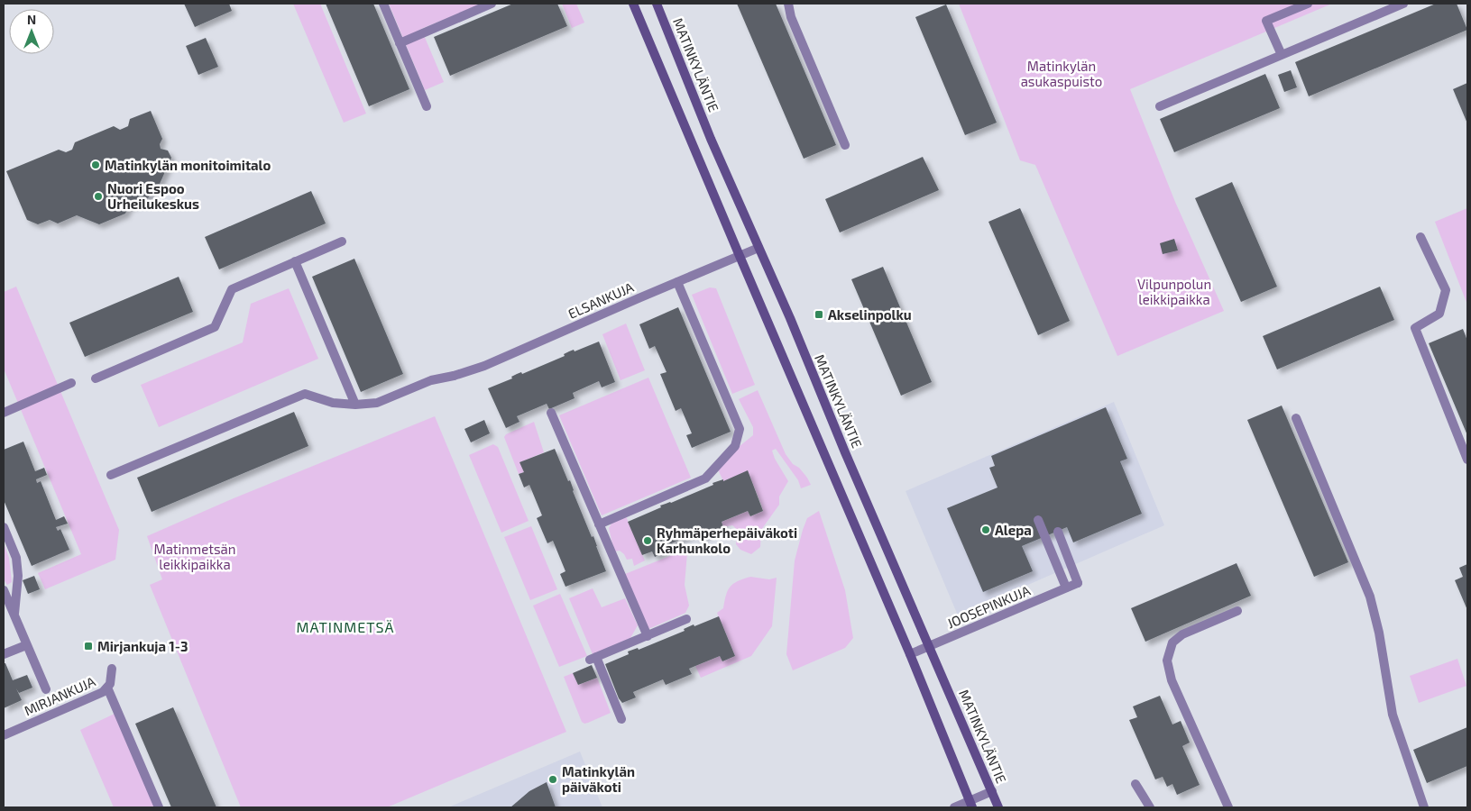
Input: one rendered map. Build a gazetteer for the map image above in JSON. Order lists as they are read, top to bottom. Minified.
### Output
{"streets":{"main road":["MATINKYLÄNTIE"],"street":["ELSANKUJA","JOOSEPINKUJA","MIRJANKUJA"]},"crossings":[["MATINKYLÄNTIE","ELSANKUJA"],["MATINKYLÄNTIE","JOOSEPINKUJA"]],"districts":["MATINMETSÄ"],"parks":["Matinkylän asukaspuisto","Vilpunpolun leikkipaikka","Matinmetsän leikkipaikka"],"places":{"other":["Matinkylän monitoimitalo","Nuori Espoo Urheilukeskus","Alepa","Ryhmäperhepäiväkoti Karhunkolo","Matinkylän päiväkoti"],"transit":["Akselinpolku","Mirjankuja 1-3"]},"north":"top"}
